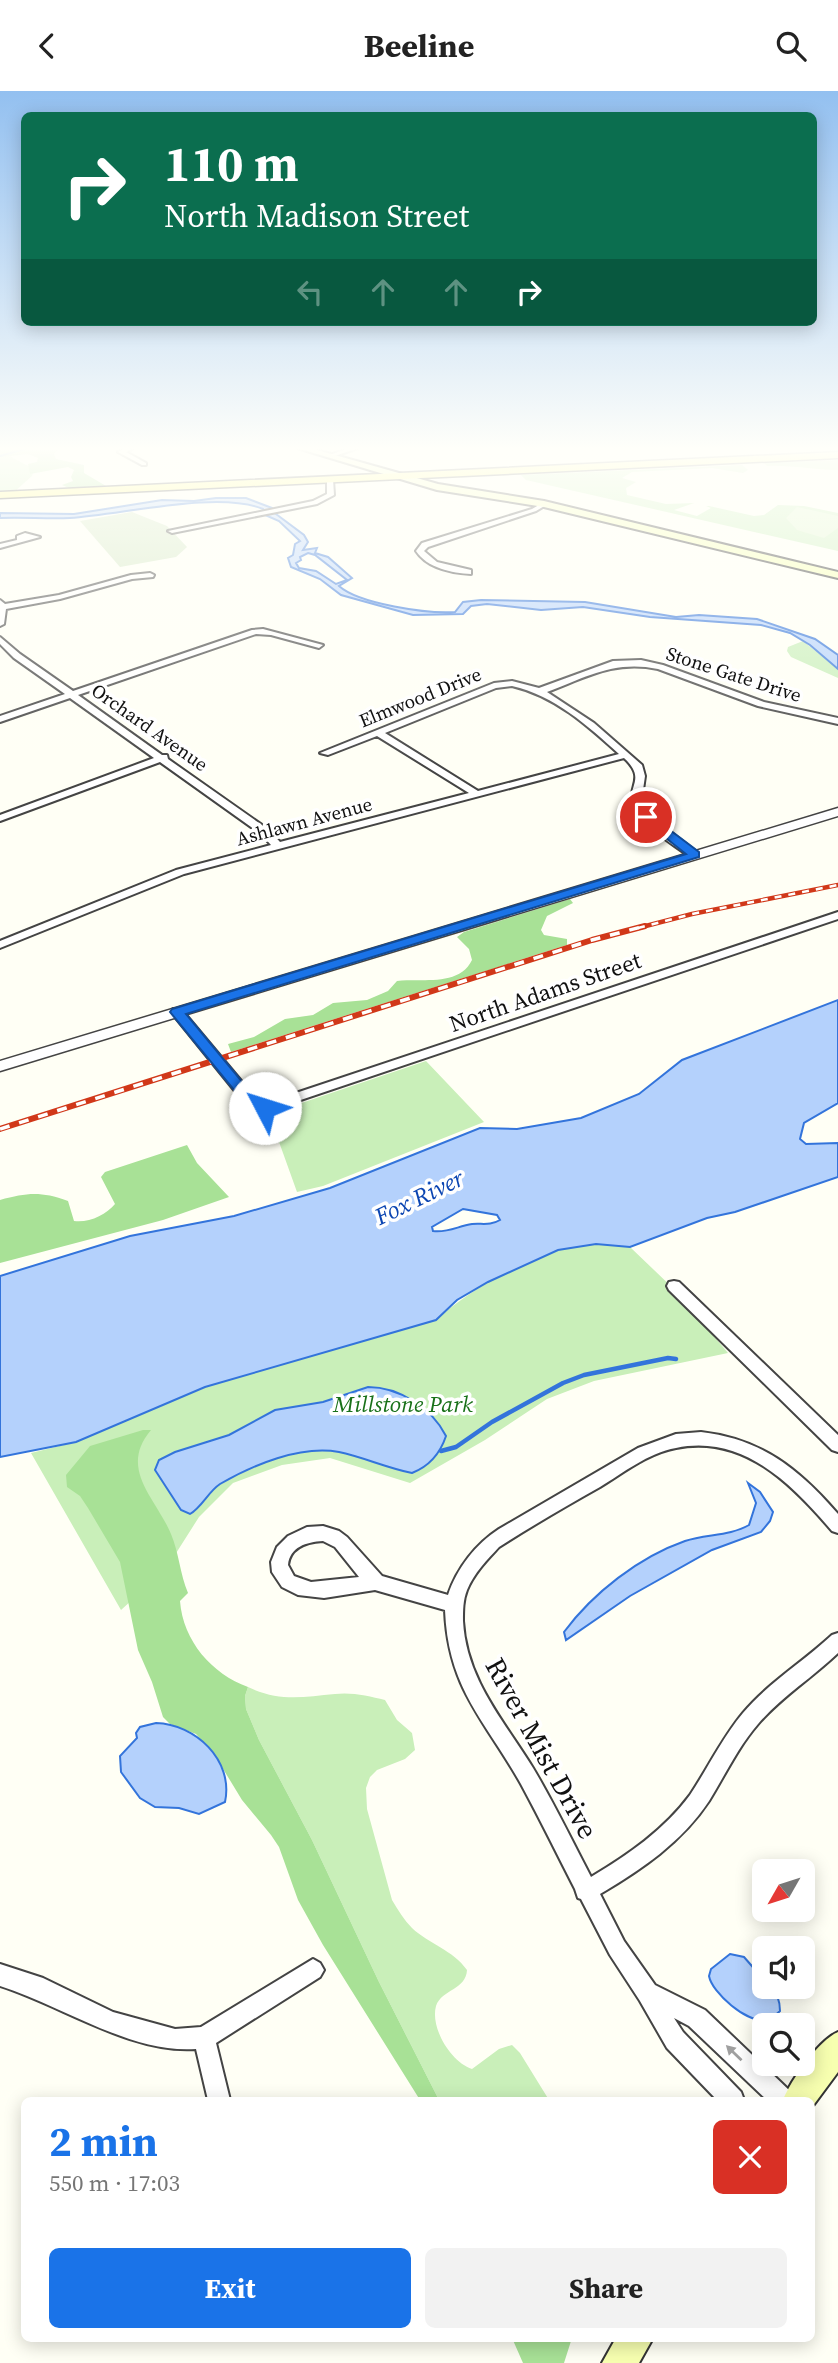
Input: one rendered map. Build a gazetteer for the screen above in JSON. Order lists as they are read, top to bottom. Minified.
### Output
{"streets":{"street":["Stone Gate Drive","Elmwood Drive","Orchard Avenue","Ashlawn Avenue","North Adams Street","River Mist Drive"]},"crossings":[["Stone Gate Drive","Elmwood Drive"],["Elmwood Drive","Ashlawn Avenue"],["Orchard Avenue","Ashlawn Avenue"]],"water":["Fox River"],"parks":["Millstone Park"],"north":"bottom left","page":{"header":"Beeline","turn":["110 m","North Madison Street"],"heading":["2 min","550 m · 17:03"],"buttons":["Exit","Share"]}}
